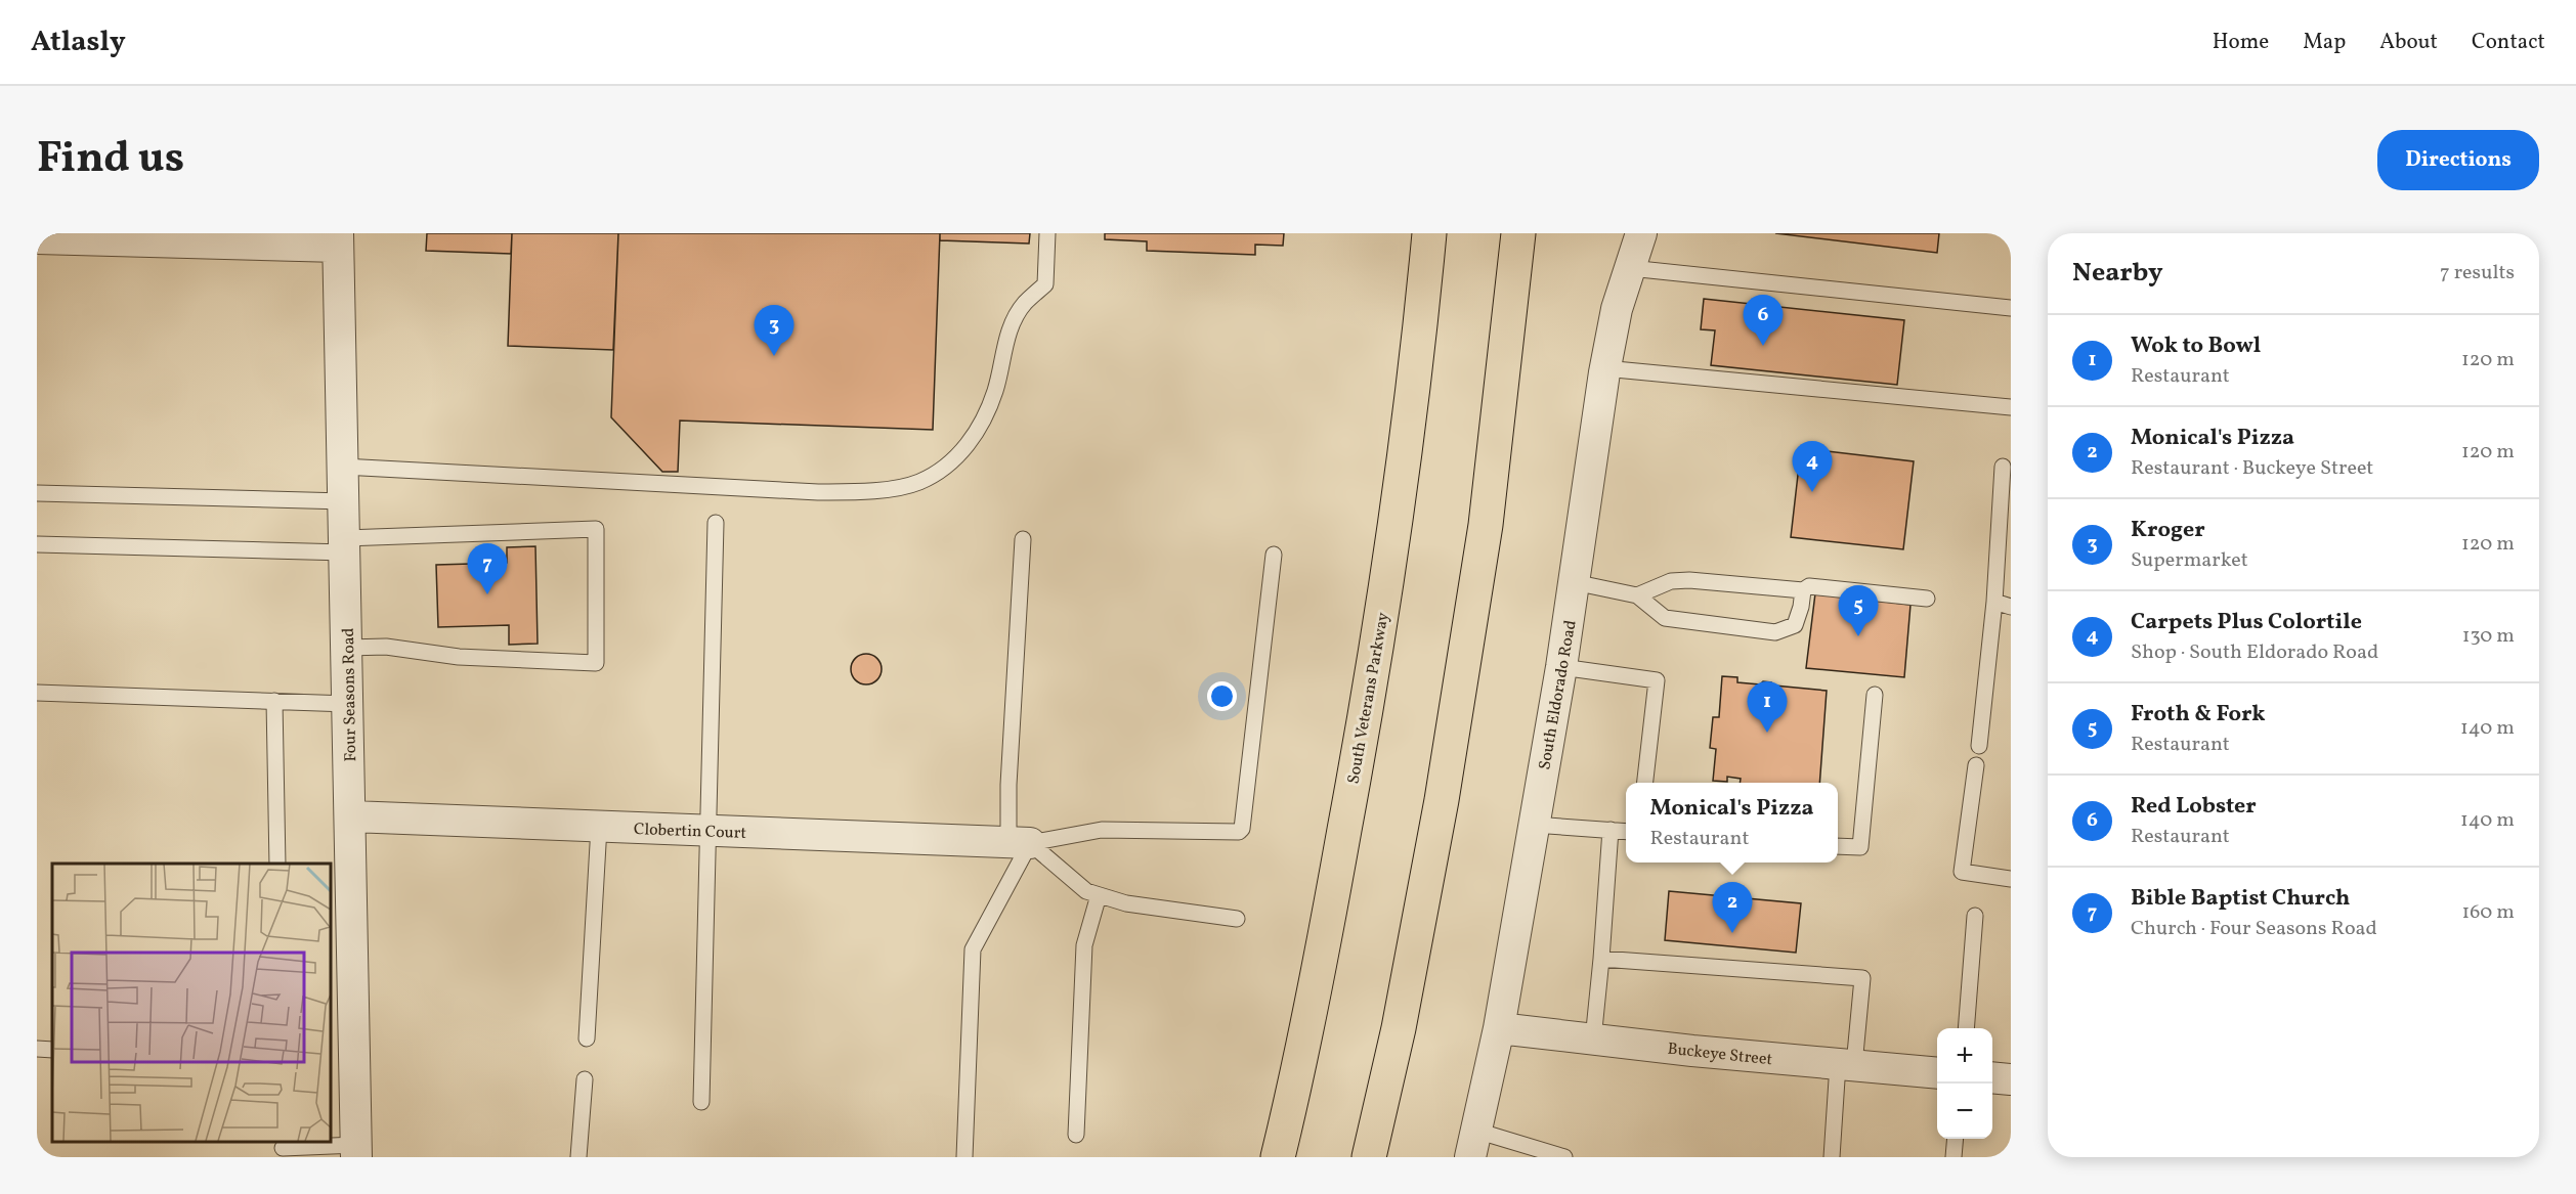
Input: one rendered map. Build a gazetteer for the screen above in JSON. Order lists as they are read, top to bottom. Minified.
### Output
{"streets":{"highway":["South Veterans Parkway"],"street":["Four Seasons Road","South Eldorado Road","Clobertin Court","Buckeye Street"]},"crossings":[["Four Seasons Road","Clobertin Court"],["South Eldorado Road","Buckeye Street"]],"page":{"header":"Atlasly","nav":["Home","Map","About","Contact"],"title":"Find us","buttons":"Directions","heading":["Nearby","7 results"],"pins":["6","3","4","7","5","1","2"],"list":[{"mark":"1","name":"Wok to Bowl","note":"Restaurant","value":"120 m"},{"mark":"2","name":"Monical's Pizza","note":"Restaurant · Buckeye Street","value":"120 m"},{"mark":"3","name":"Kroger","note":"Supermarket","value":"120 m"},{"mark":"4","name":"Carpets Plus Colortile","note":"Shop · South Eldorado Road","value":"130 m"},{"mark":"5","name":"Froth & Fork","note":"Restaurant","value":"140 m"},{"mark":"6","name":"Red Lobster","note":"Restaurant","value":"140 m"},{"mark":"7","name":"Bible Baptist Church","note":"Church · Four Seasons Road","value":"160 m"}],"popup":["Monical's Pizza","Restaurant"],"map_buttons":["+","−"]}}
